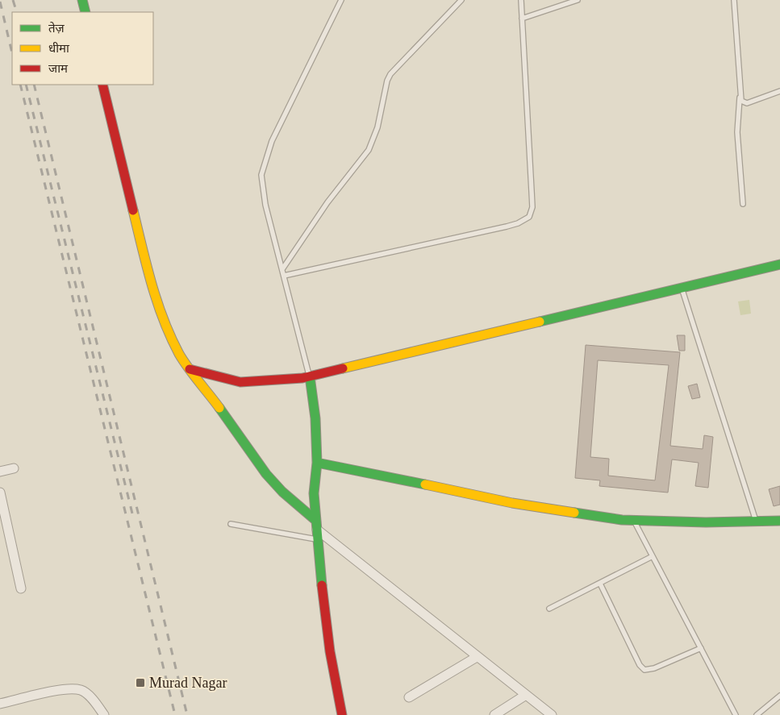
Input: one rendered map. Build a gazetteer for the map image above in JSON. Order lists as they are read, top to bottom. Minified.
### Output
{"places":{"transit":["Murad Nagar"]},"legend":["तेज़","धीमा","जाम"]}
